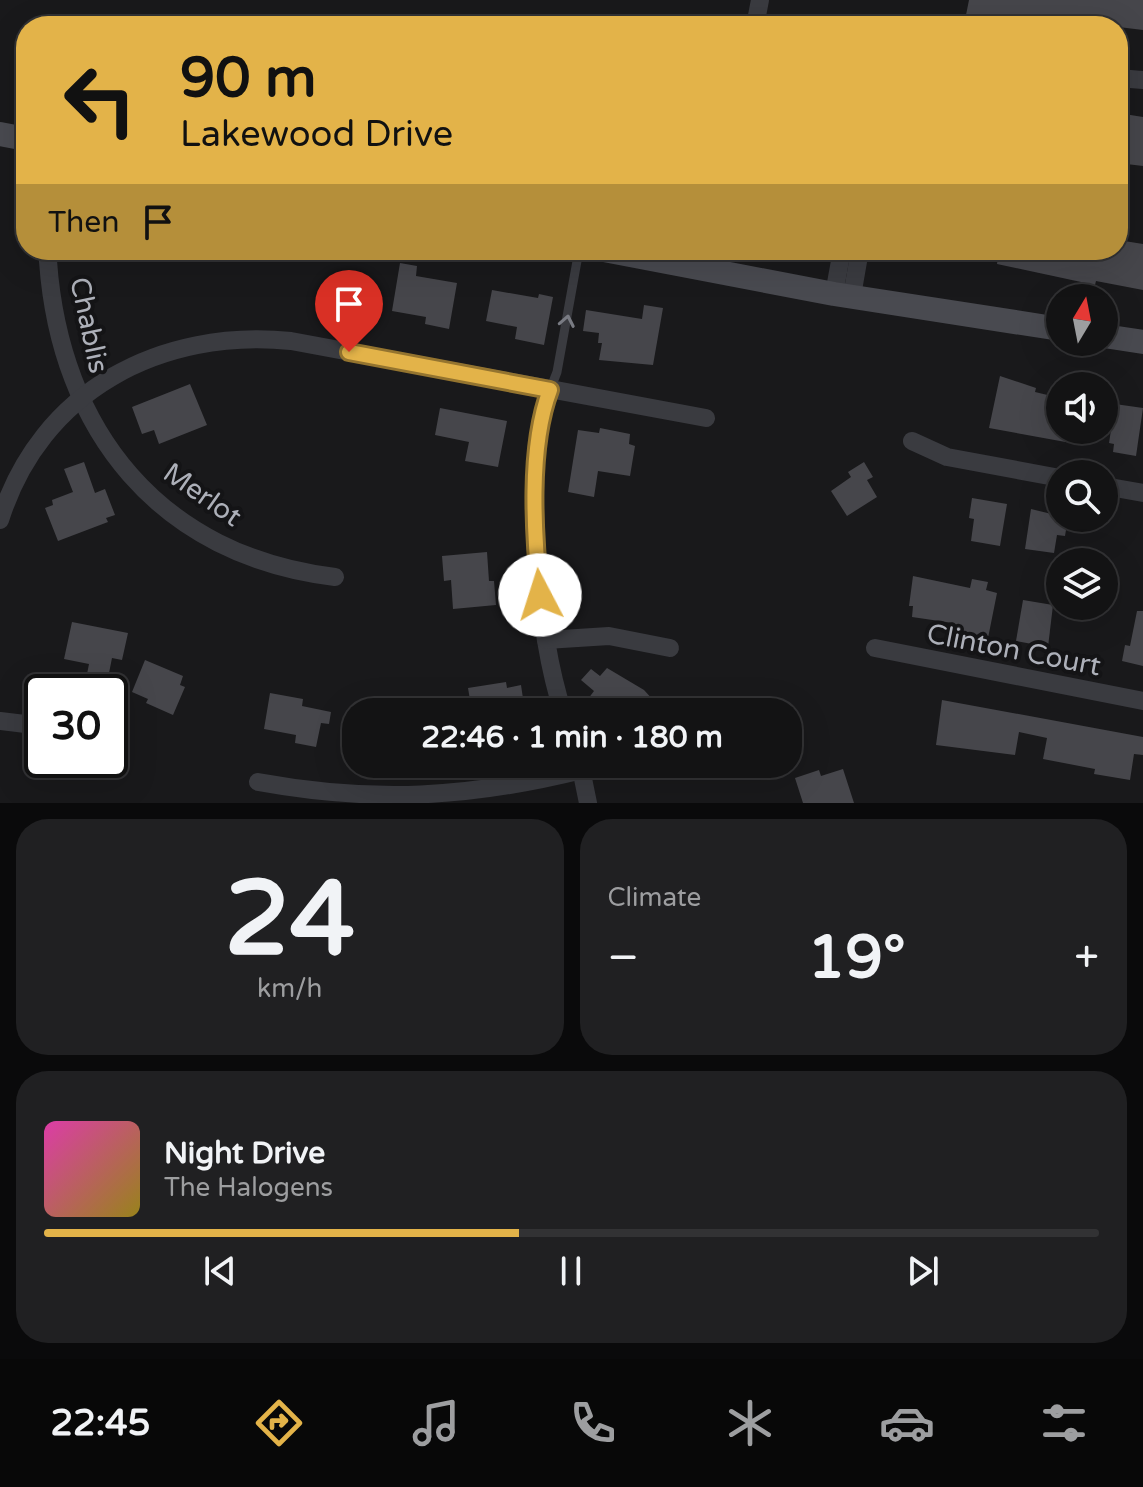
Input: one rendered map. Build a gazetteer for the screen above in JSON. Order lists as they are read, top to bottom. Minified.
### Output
{"streets":{"street":["Chablis","Merlot","Clinton Court"]},"crossings":[["Chablis","Merlot"]],"north":"top","page":{"turn":["90 m","Lakewood Drive"],"then":"Then","limit":"30","trip":"22:46 · 1 min · 180 m","tile":[["24","km/h"],"Climate"],"heat":["−","19°","+"],"song":["Night Drive","The Halogens"],"tabs":"22:45"}}
